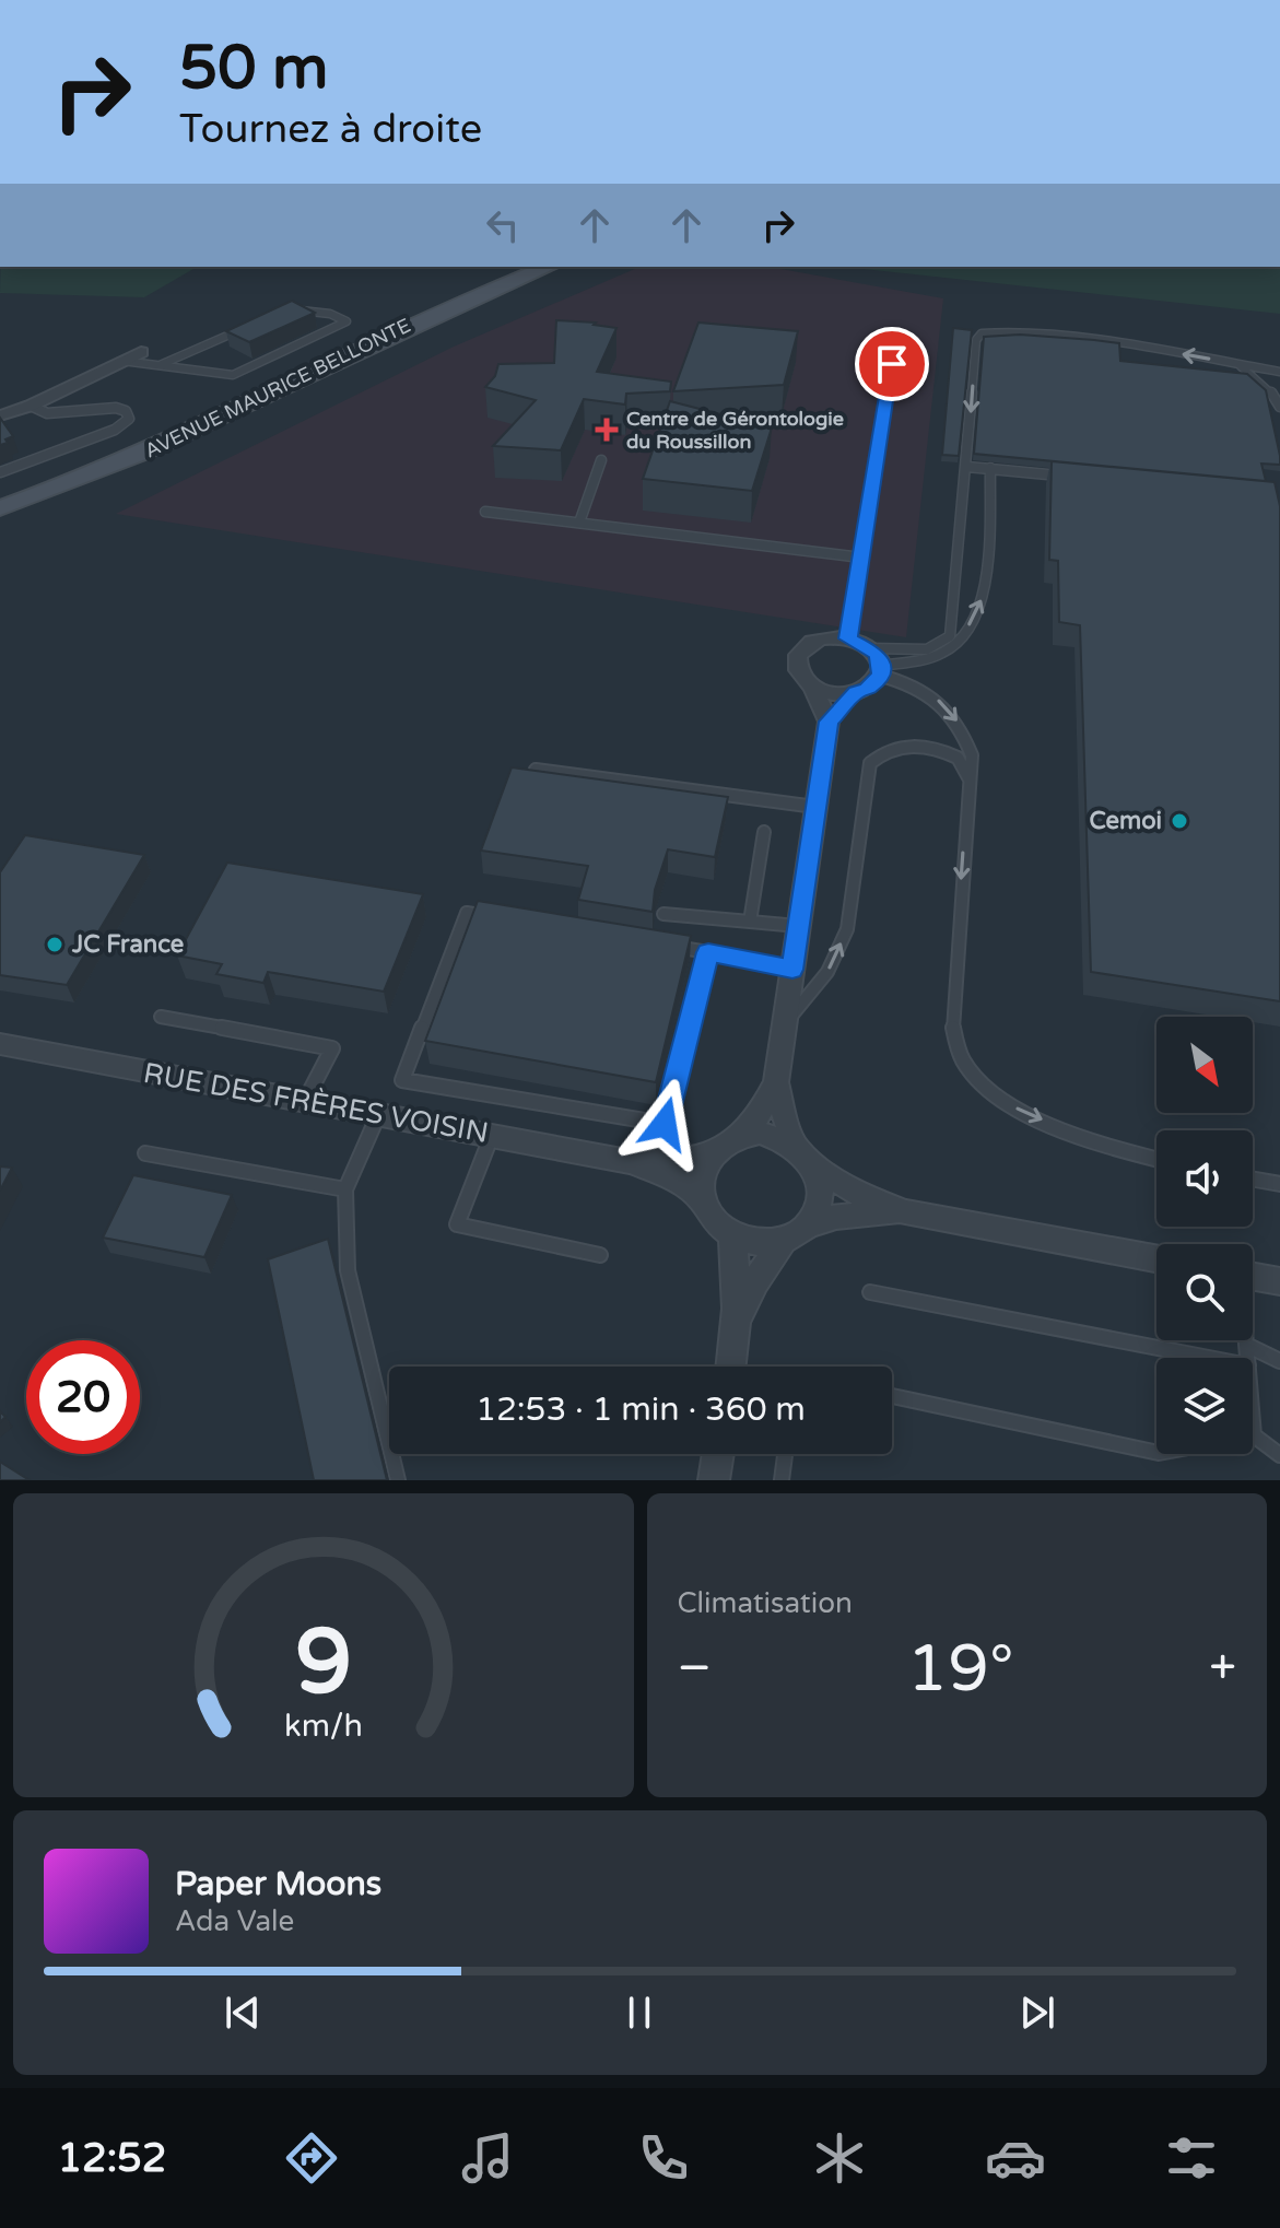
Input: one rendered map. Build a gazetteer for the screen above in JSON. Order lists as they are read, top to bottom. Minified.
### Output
{"streets":{"main road":["AVENUE MAURICE BELLONTE"],"street":["RUE DES FRÈRES VOISIN"]},"places":{"health":["Centre de Gérontologie du Roussillon"],"other":["Cemoi","JC France"]},"north":"bottom right","page":{"turn":["50 m","Tournez à droite"],"limit":"20","trip":"12:53 · 1 min · 360 m","tile":"Climatisation","heat":["−","19°","+"],"song":["Paper Moons","Ada Vale"],"tabs":"12:52","gauge":["9","km/h"]}}
